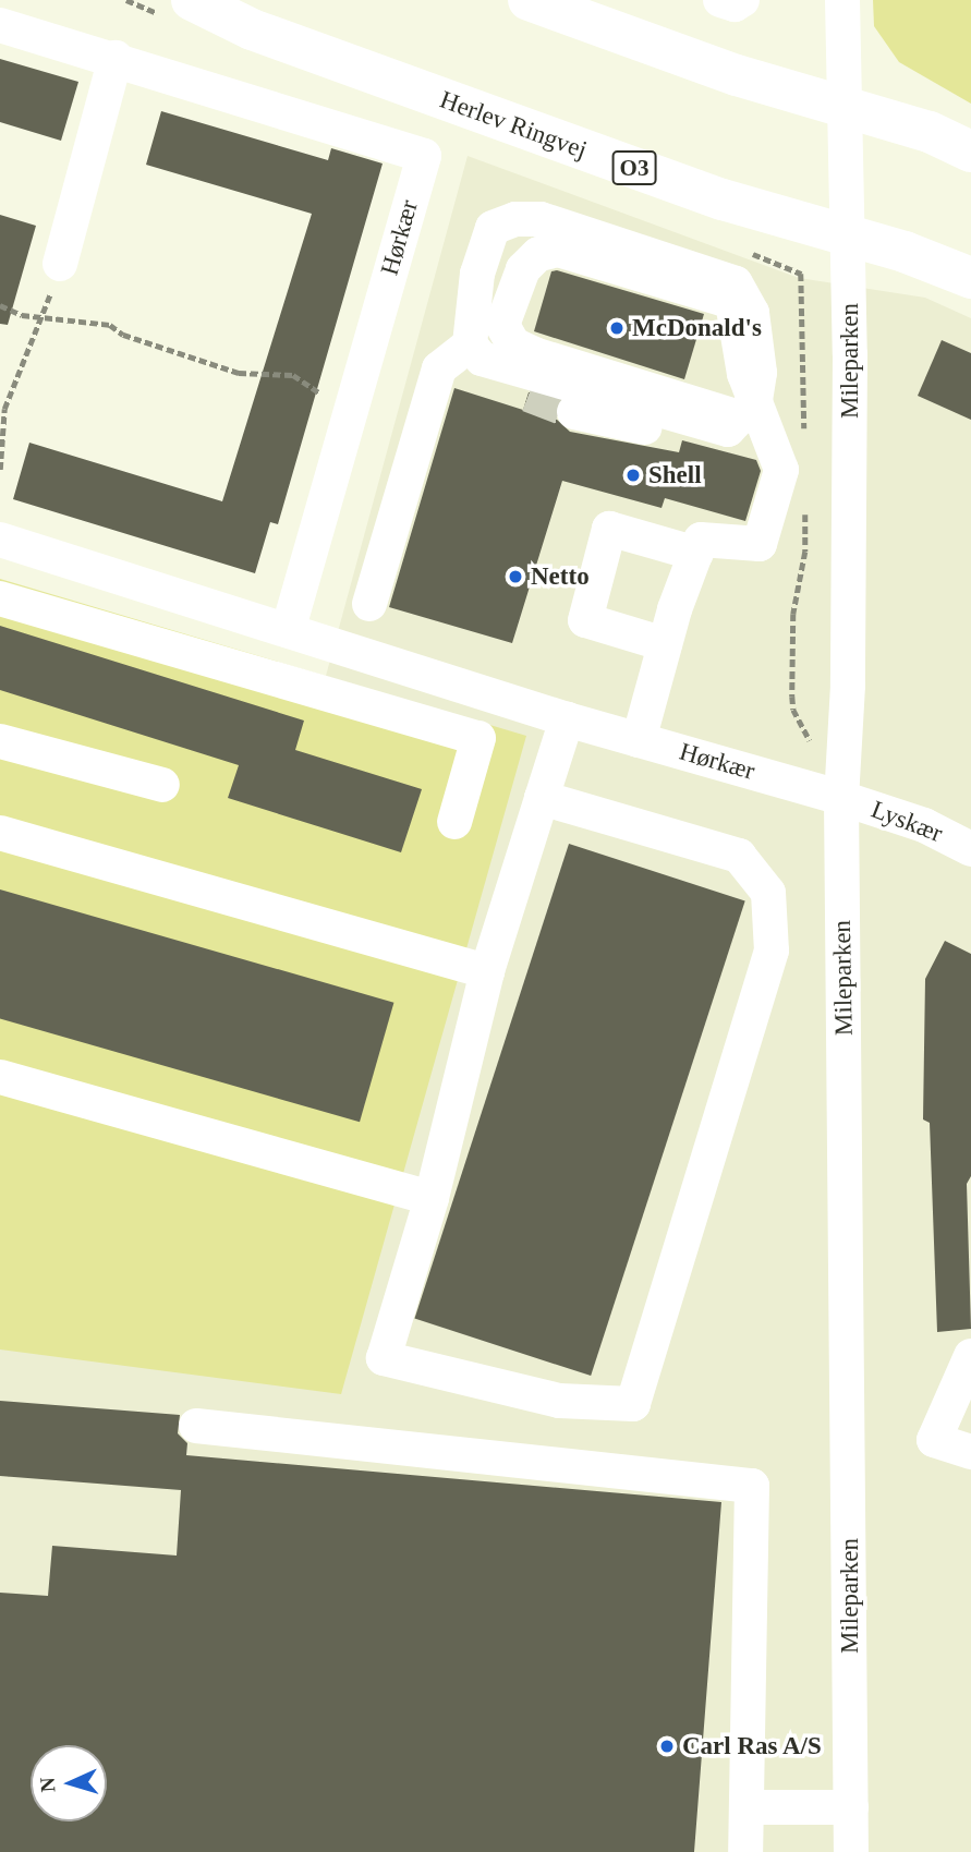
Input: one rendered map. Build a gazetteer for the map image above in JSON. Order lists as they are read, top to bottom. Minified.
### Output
{"streets":{"main road":["Herlev Ringvej","O3"],"street":["Hørkær","Mileparken","Lyskær"]},"crossings":[["Herlev Ringvej","Mileparken"],["Hørkær","Mileparken"],["Hørkær","Lyskær"],["Mileparken","Lyskær"]],"places":["McDonald's","Shell","Netto","Carl Ras A/S"],"north":"left"}
